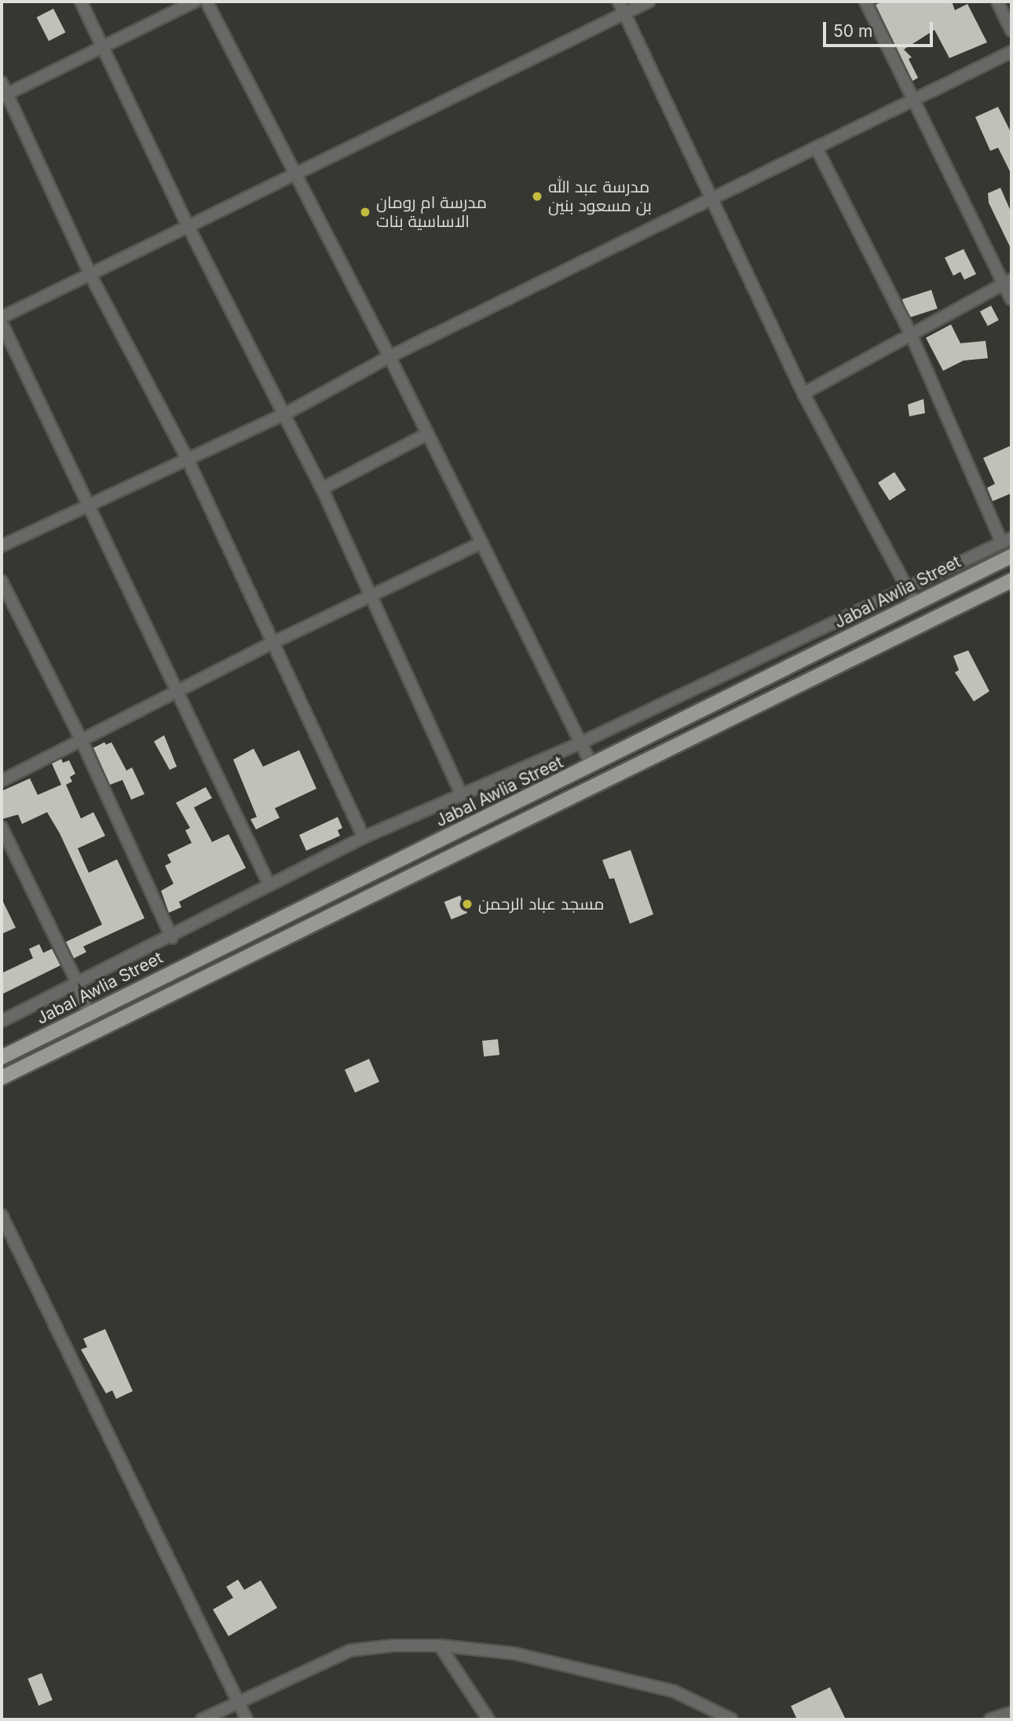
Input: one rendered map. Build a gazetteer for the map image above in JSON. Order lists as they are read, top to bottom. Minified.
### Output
{"streets":{"main road":["Jabal Awlia Street"]},"places":["مدرسة عبد الله بن مسعود بنين","مدرسة ام رومان الاساسية بنات","مسجد عباد الرحمن"],"scale_bar":"50 m"}
